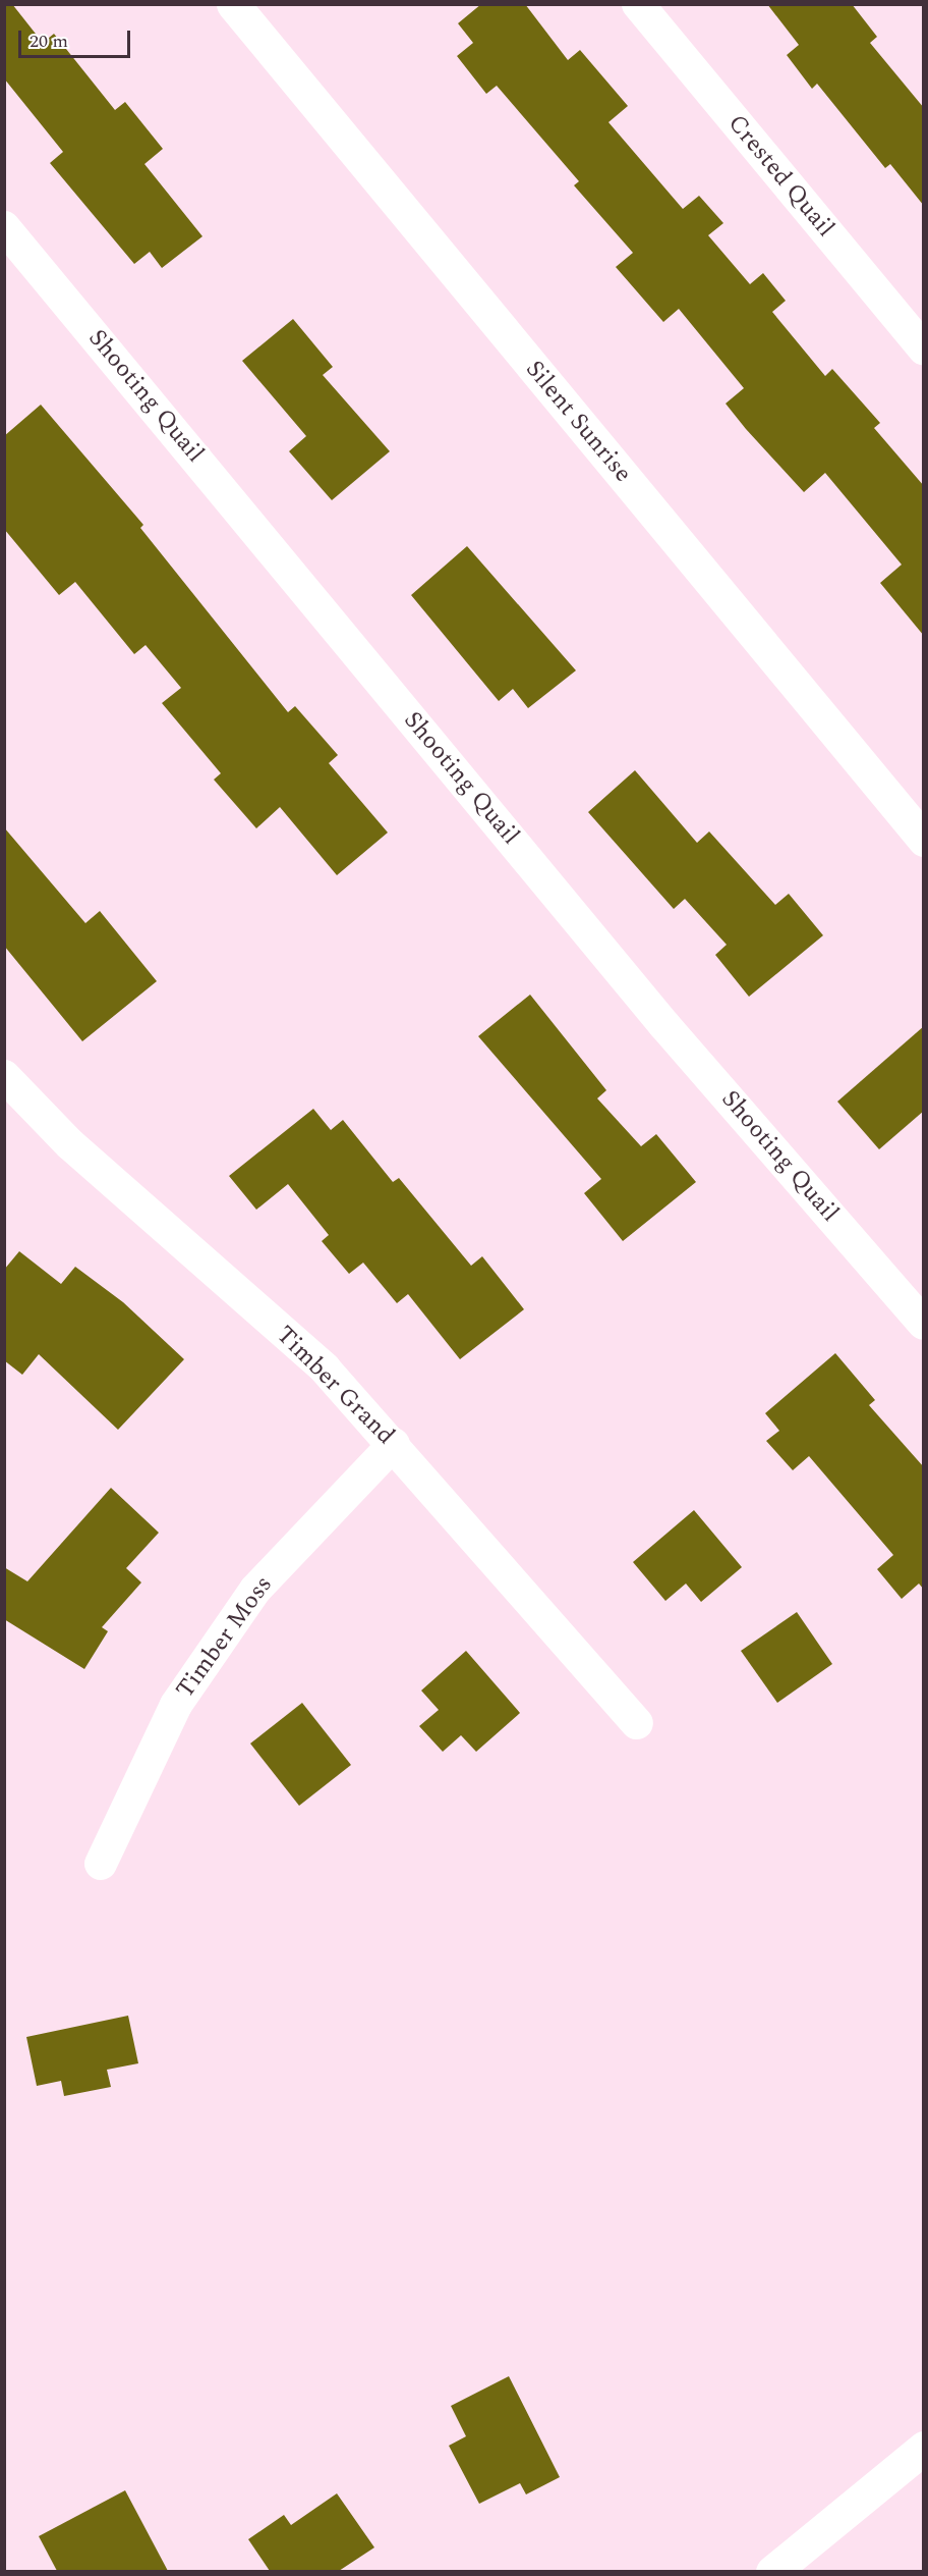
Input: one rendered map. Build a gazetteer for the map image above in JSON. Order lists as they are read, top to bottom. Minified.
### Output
{"streets":{"street":["Crested Quail","Shooting Quail","Silent Sunrise","Timber Grand","Timber Moss"]},"crossings":[["Timber Grand","Timber Moss"]],"scale_bar":"20 m"}
